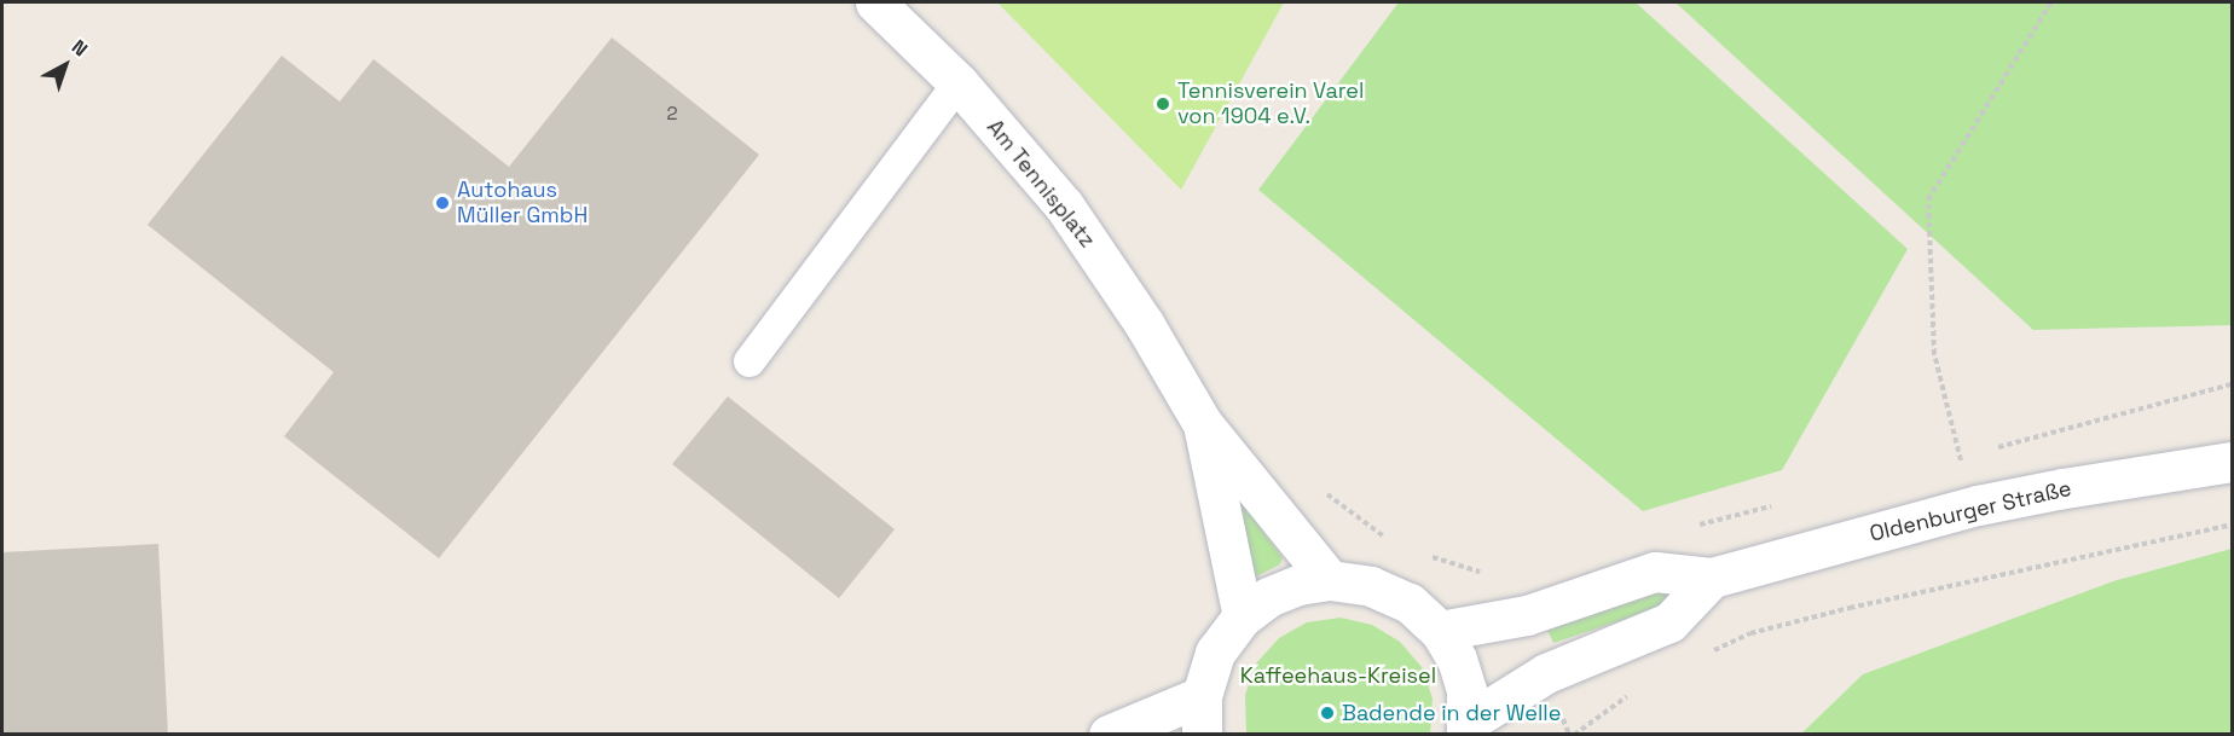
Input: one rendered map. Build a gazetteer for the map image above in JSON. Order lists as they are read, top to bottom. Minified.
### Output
{"streets":{"main road":["Am Tennisplatz","Oldenburger Straße"]},"parks":["Kaffeehaus-Kreisel"],"places":["Tennisverein Varel von 1904 e.V.","Autohaus Müller GmbH","Badende in der Welle"],"house_numbers":["2"],"north":"top right"}
